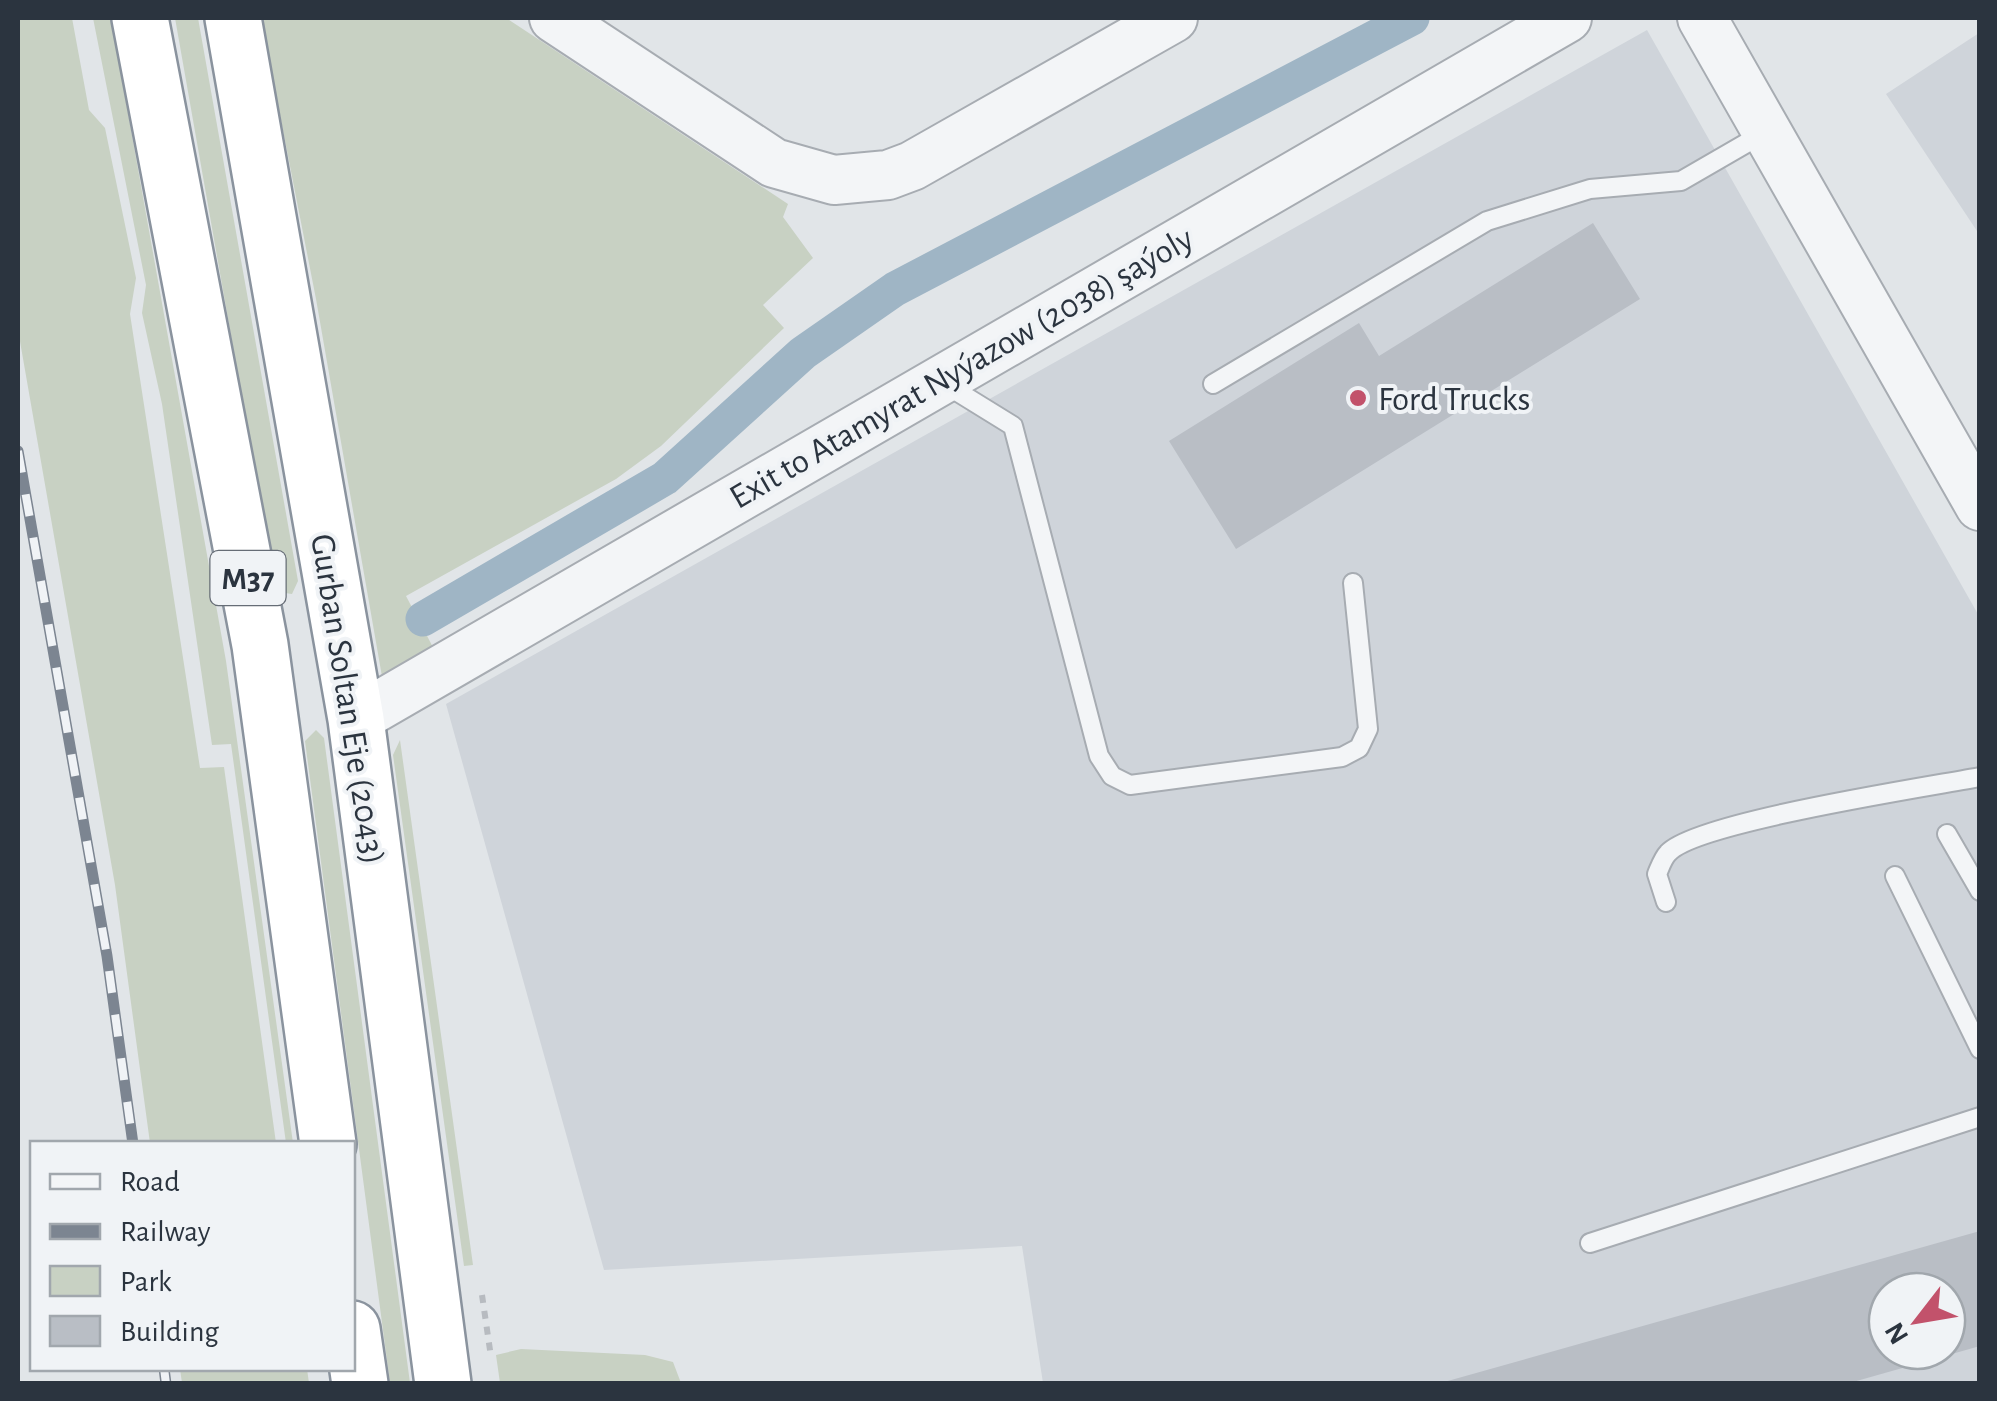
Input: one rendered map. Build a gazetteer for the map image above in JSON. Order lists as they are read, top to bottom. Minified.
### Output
{"streets":{"highway":["M37","Gurban Soltan Eje (2043)"],"street":["Exit to Atamyrat Nyýazow (2038) şaýoly"]},"crossings":[["Exit to Atamyrat Nyýazow (2038) şaýoly","Gurban Soltan Eje (2043)"]],"places":["Ford Trucks"],"legend":["Road","Railway","Park","Building"],"north":"bottom left"}
